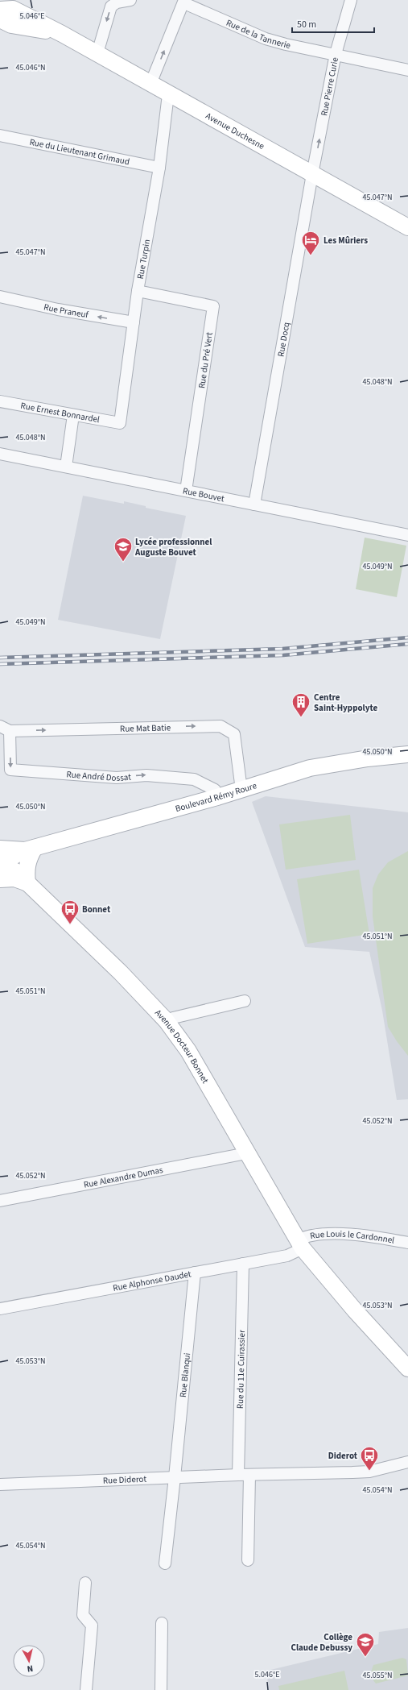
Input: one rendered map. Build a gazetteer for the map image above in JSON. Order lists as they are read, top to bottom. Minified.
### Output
{"streets":{"main road":["Avenue Duchesne","Boulevard Rémy Roure","Avenue Docteur Bonnet"],"street":["Rue de la Tannerie","Rue Pierre Curie","Rue du Lieutenant Grimaud","Rue Turpin","Rue Praneuf","Rue Docq","Rue du Pré Vert","Rue Ernest Bonnardel","Rue Bouvet","Rue Mat Batie","Rue André Dossat","Rue Alexandre Dumas","Rue Louis le Cardonnel","Rue Alphonse Daudet","Rue du 11e Cuirassier","Rue Blanqui","Rue Diderot"]},"crossings":[["Rue de la Tannerie","Rue Pierre Curie"],["Rue de la Tannerie","Avenue Duchesne"],["Rue Pierre Curie","Avenue Duchesne"],["Rue Pierre Curie","Rue Docq"],["Avenue Duchesne","Rue Turpin"],["Avenue Duchesne","Rue Docq"],["Rue du Lieutenant Grimaud","Rue Turpin"],["Rue Turpin","Rue Praneuf"],["Rue Turpin","Rue du Pré Vert"],["Rue Turpin","Rue Ernest Bonnardel"],["Rue Docq","Rue Bouvet"],["Rue du Pré Vert","Rue Bouvet"],["Rue Mat Batie","Rue André Dossat"],["Rue Mat Batie","Boulevard Rémy Roure"],["Rue André Dossat","Boulevard Rémy Roure"],["Boulevard Rémy Roure","Avenue Docteur Bonnet"],["Avenue Docteur Bonnet","Rue Alexandre Dumas"],["Avenue Docteur Bonnet","Rue Louis le Cardonnel"],["Avenue Docteur Bonnet","Rue Alphonse Daudet"],["Rue Louis le Cardonnel","Rue Alphonse Daudet"],["Rue Alphonse Daudet","Rue du 11e Cuirassier"],["Rue Alphonse Daudet","Rue Blanqui"],["Rue du 11e Cuirassier","Rue Diderot"],["Rue Blanqui","Rue Diderot"]],"one_way":["Rue Pierre Curie","Rue Praneuf","Rue Mat Batie","Rue André Dossat"],"places":{"hotel":["Les Mûriers"],"school or university":["Lycée professionnel Auguste Bouvet","Collège Claude Debussy"],"building":["Centre Saint-Hyppolyte"],"bus stop":["Bonnet","Diderot"]},"scale_bar":"50 m","north":"bottom","coordinates":["5.046°E","45.046°N","45.047°N","45.048°N","45.049°N","45.050°N","45.051°N","45.052°N","45.053°N","45.054°N","45.055°N"]}
